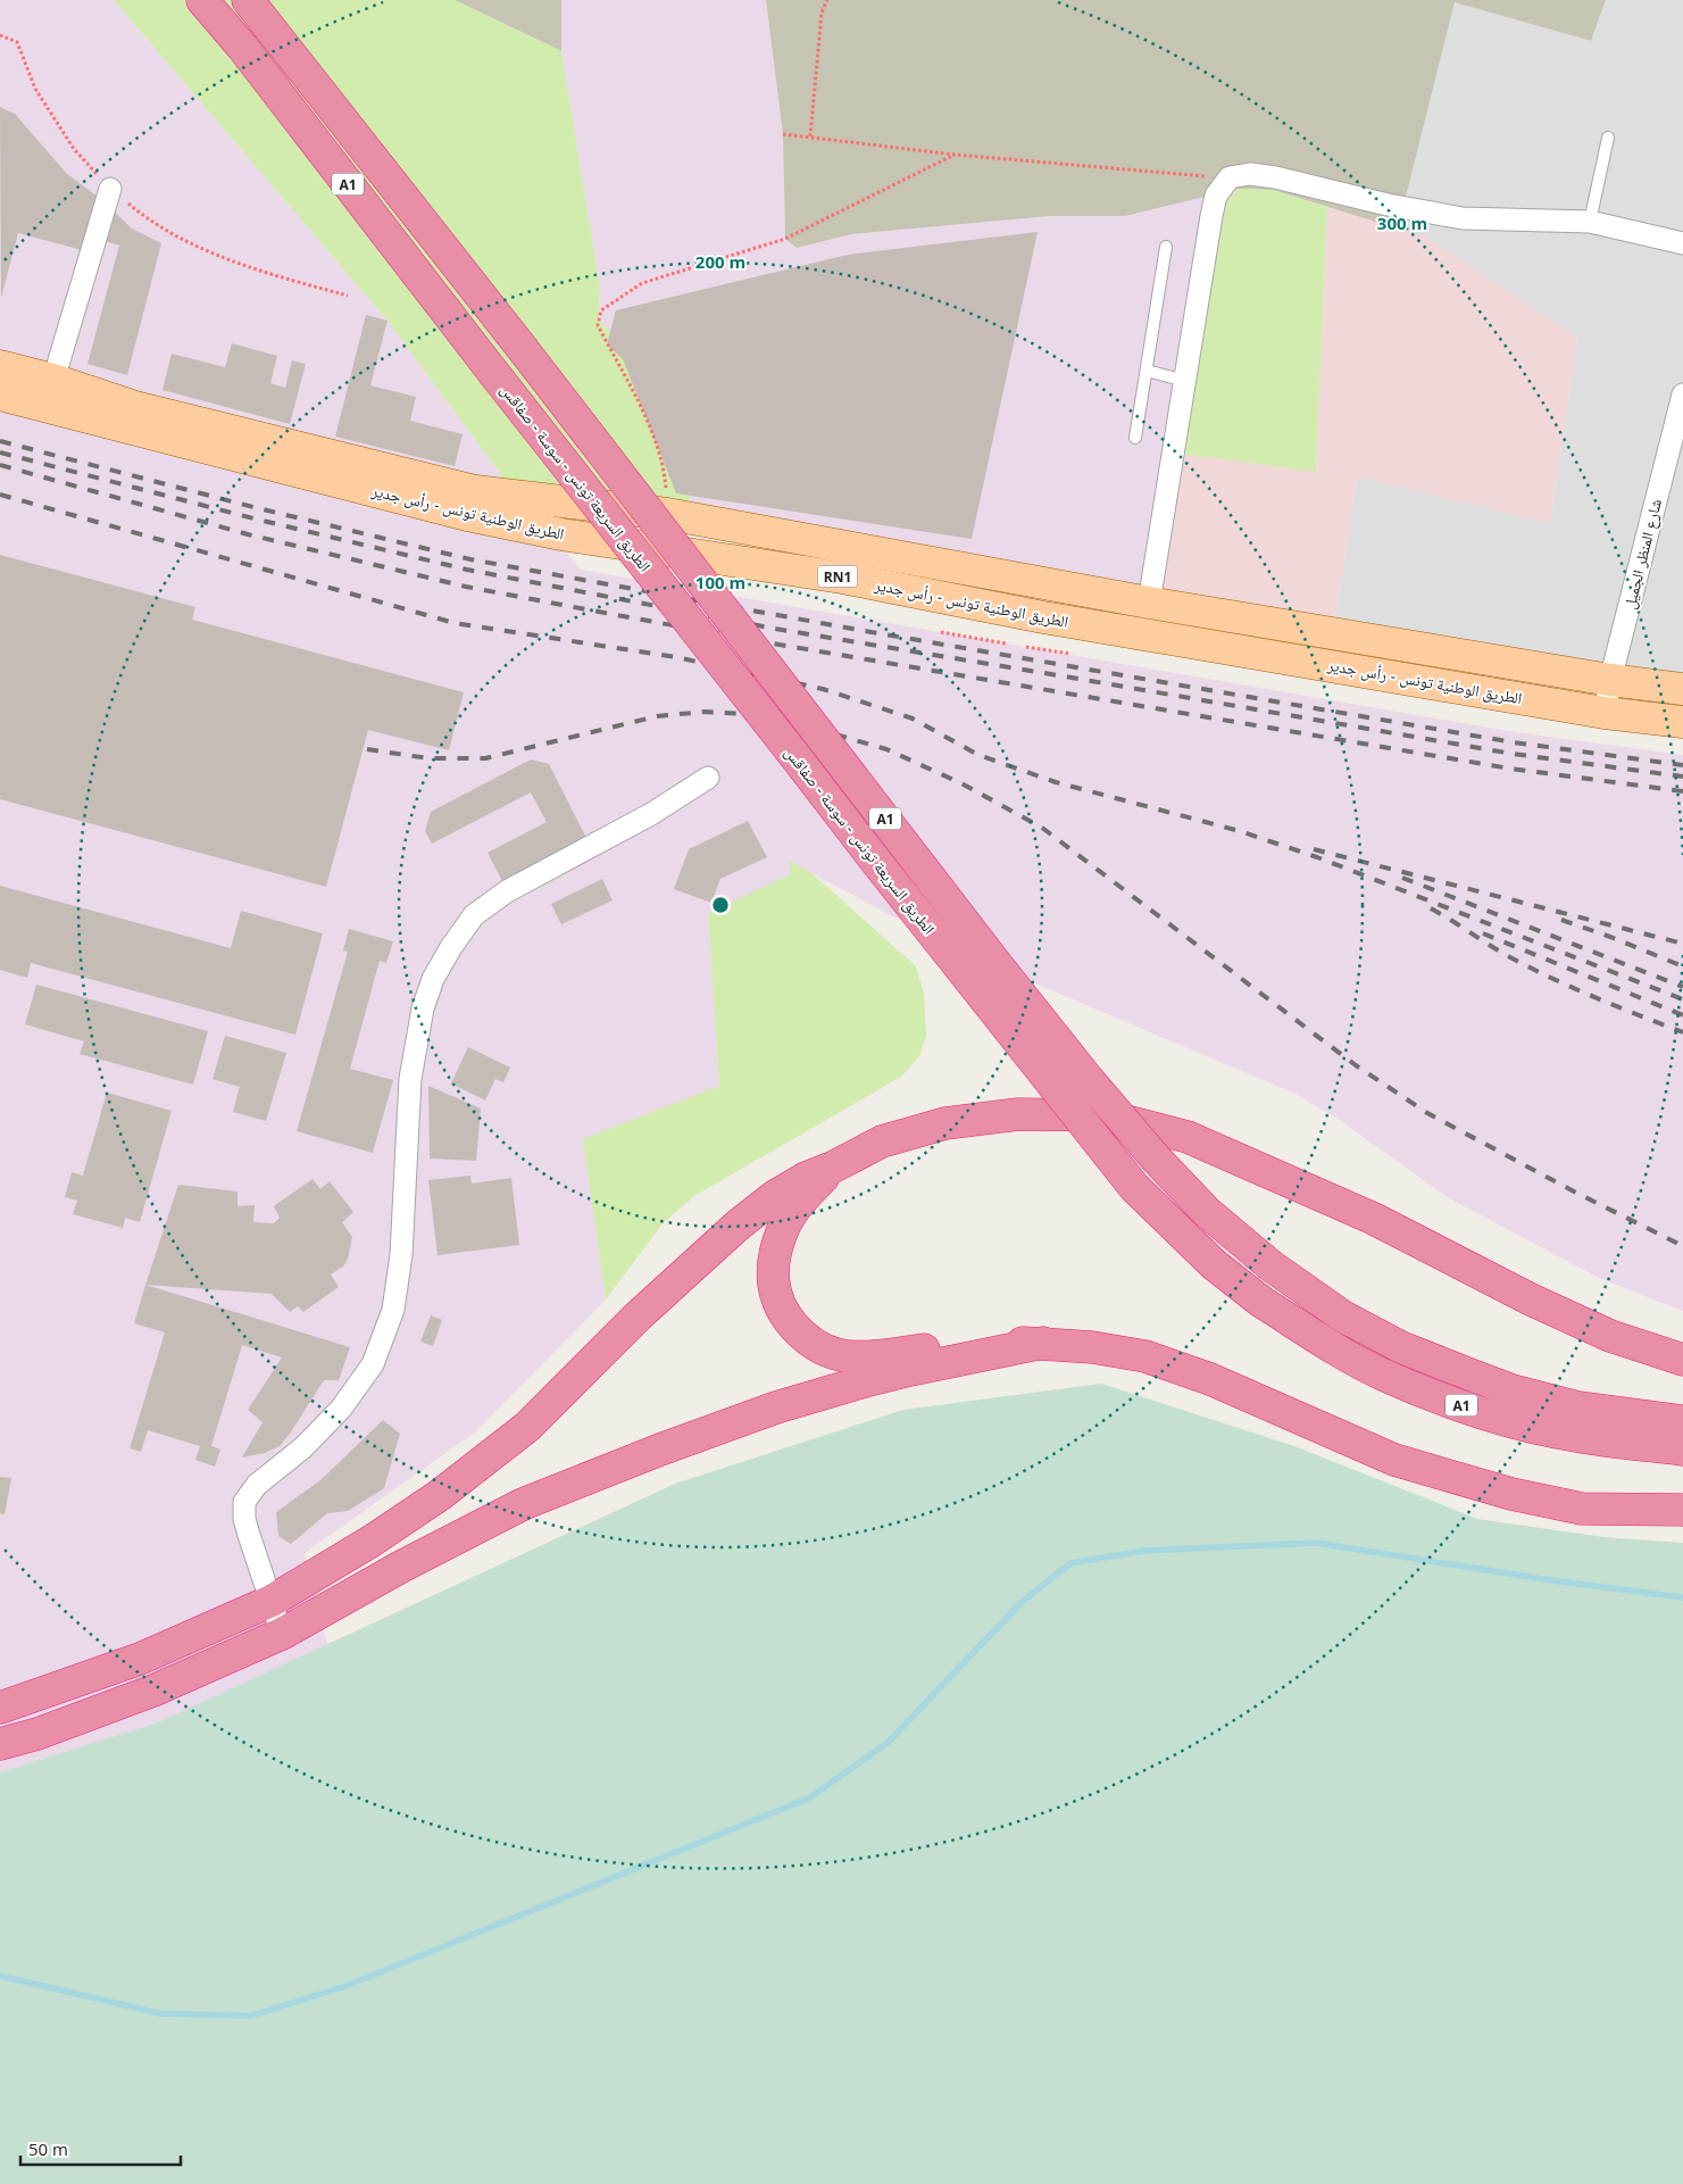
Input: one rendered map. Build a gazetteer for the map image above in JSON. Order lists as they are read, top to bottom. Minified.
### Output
{"streets":{"highway":["A1","الطريق السريعة تونس - سوسة - صفاقس"],"main road":["الطريق الوطنية تونس - رأس جدير","RN1"],"street":["شارع المنظر الجميل"]},"crossings":[["الطريق الوطنية تونس - رأس جدير","شارع المنظر الجميل"]],"scale_bar":"50 m","rings":["300 m","200 m","100 m"]}
